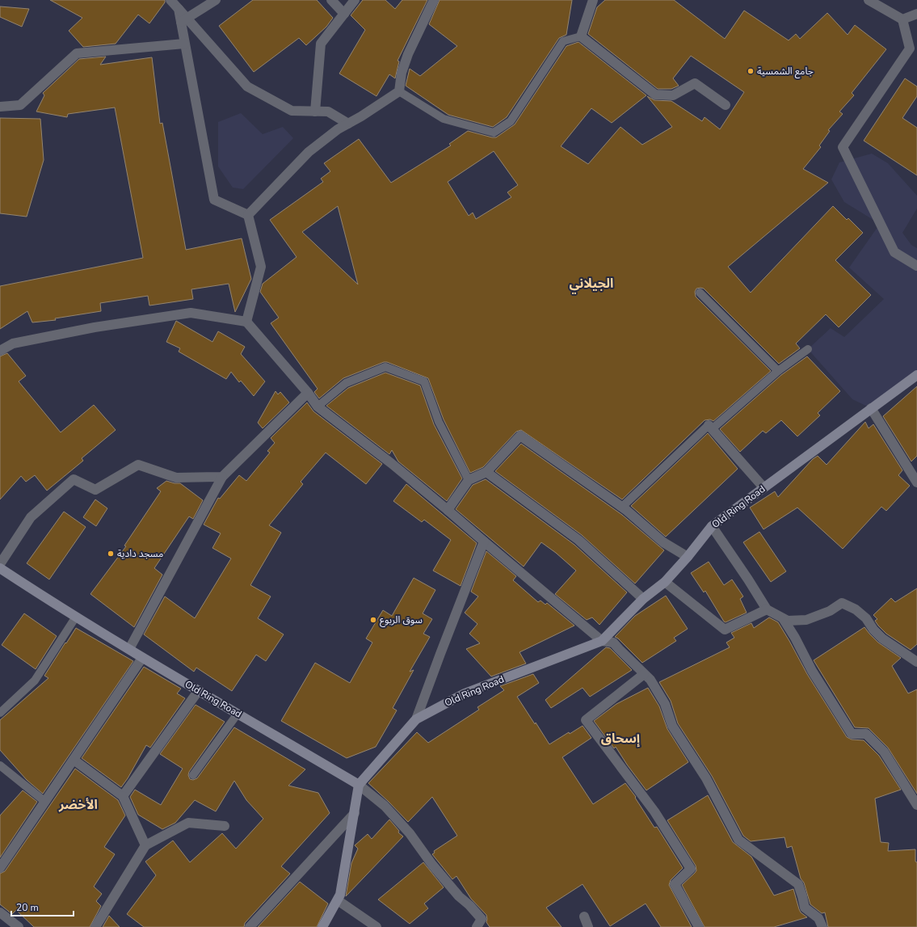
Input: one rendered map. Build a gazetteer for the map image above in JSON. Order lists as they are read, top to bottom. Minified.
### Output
{"streets":{"street":["Old Ring Road"]},"districts":["الجيلاني","إسحاق","الأخضر"],"places":["جامع الشمسية","مسجد دادية","سوق الربوع"],"scale_bar":"20 m"}
